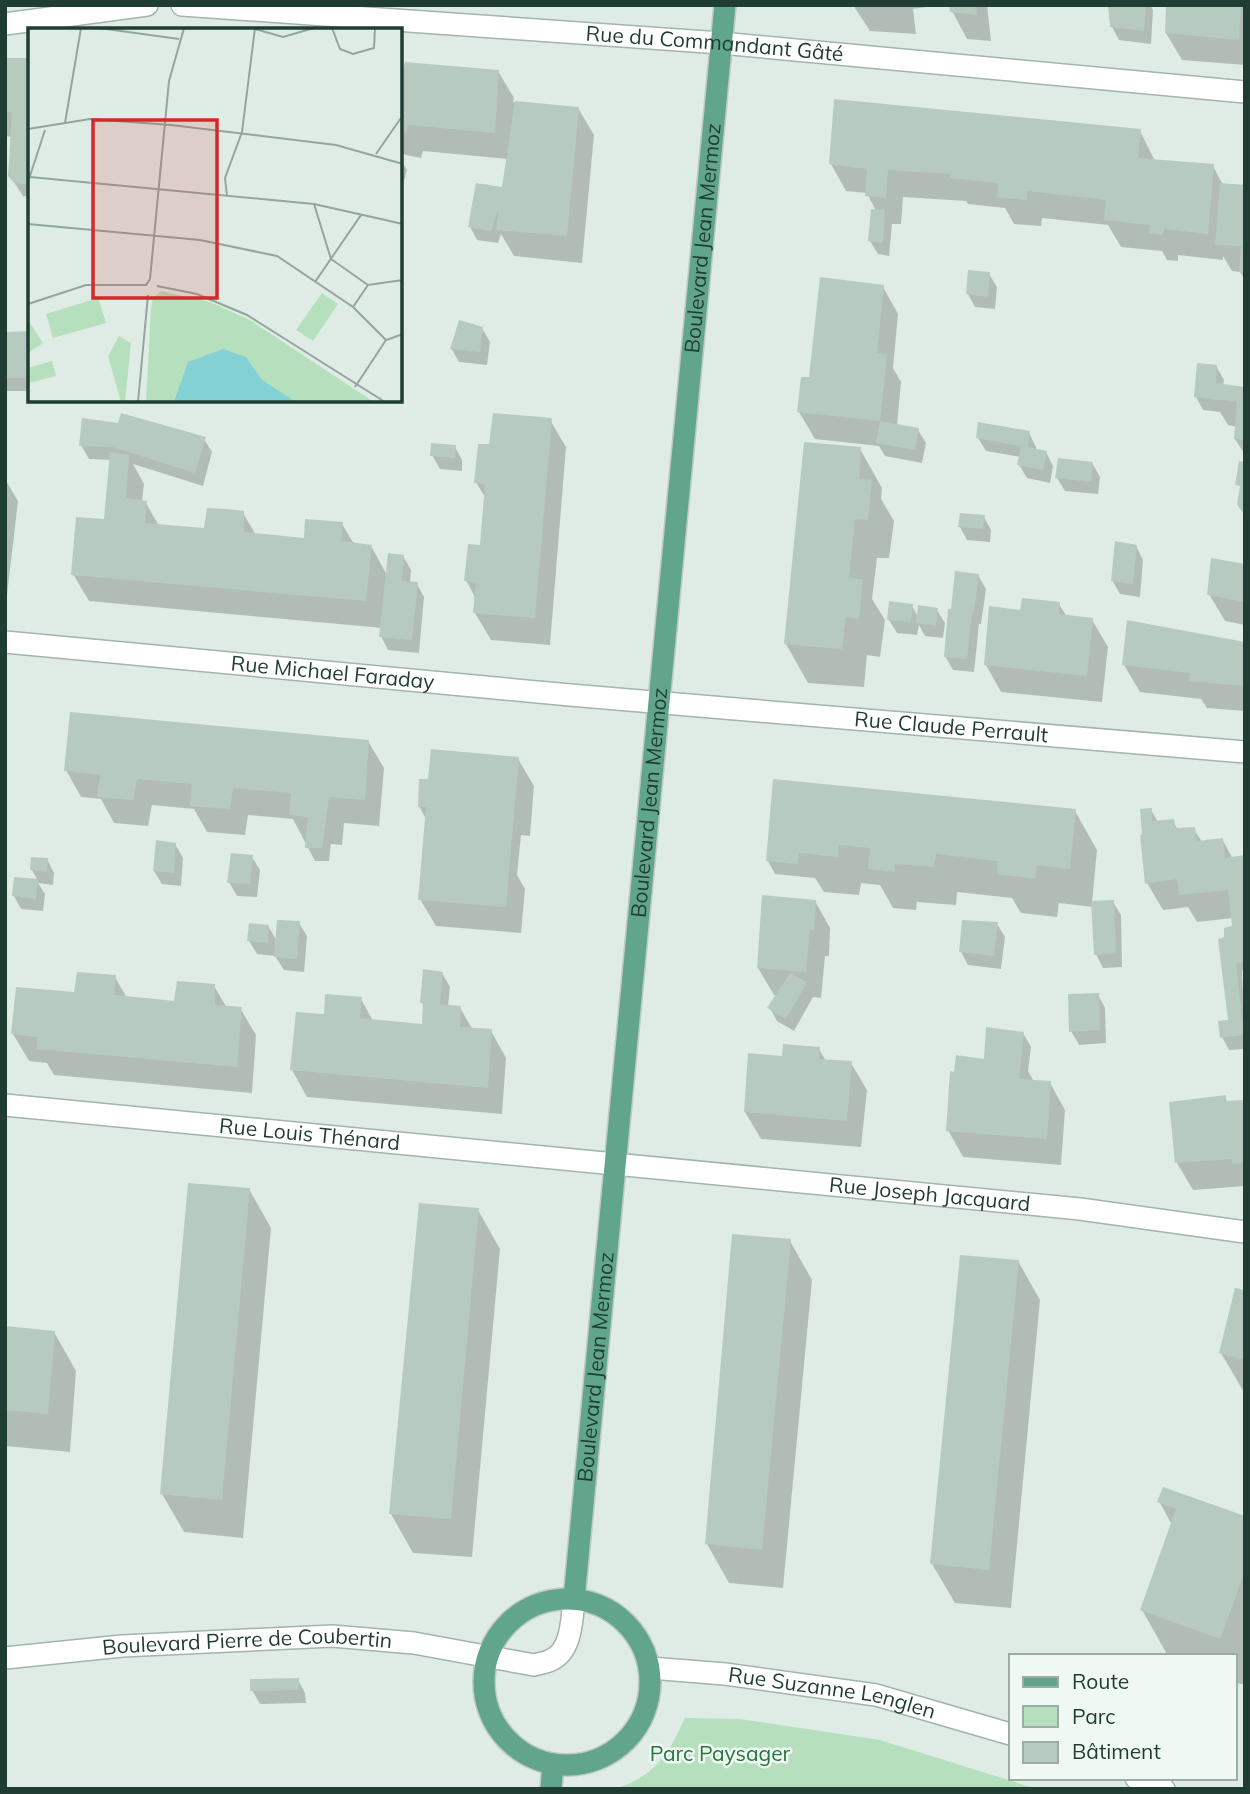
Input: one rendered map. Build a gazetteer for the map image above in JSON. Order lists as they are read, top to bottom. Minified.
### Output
{"streets":{"main road":["Boulevard Jean Mermoz"],"street":["Rue du Commandant Gâté","Rue Michael Faraday","Rue Claude Perrault","Rue Louis Thénard","Rue Joseph Jacquard","Boulevard Pierre de Coubertin","Rue Suzanne Lenglen"]},"crossings":[["Rue du Commandant Gâté","Boulevard Jean Mermoz"],["Boulevard Jean Mermoz","Rue Michael Faraday"],["Boulevard Jean Mermoz","Rue Claude Perrault"],["Boulevard Jean Mermoz","Rue Louis Thénard"],["Boulevard Jean Mermoz","Rue Joseph Jacquard"],["Boulevard Jean Mermoz","Boulevard Pierre de Coubertin"],["Rue Michael Faraday","Rue Claude Perrault"],["Rue Louis Thénard","Rue Joseph Jacquard"]],"parks":["Parc Paysager"],"legend":["Route","Parc","Bâtiment"]}
